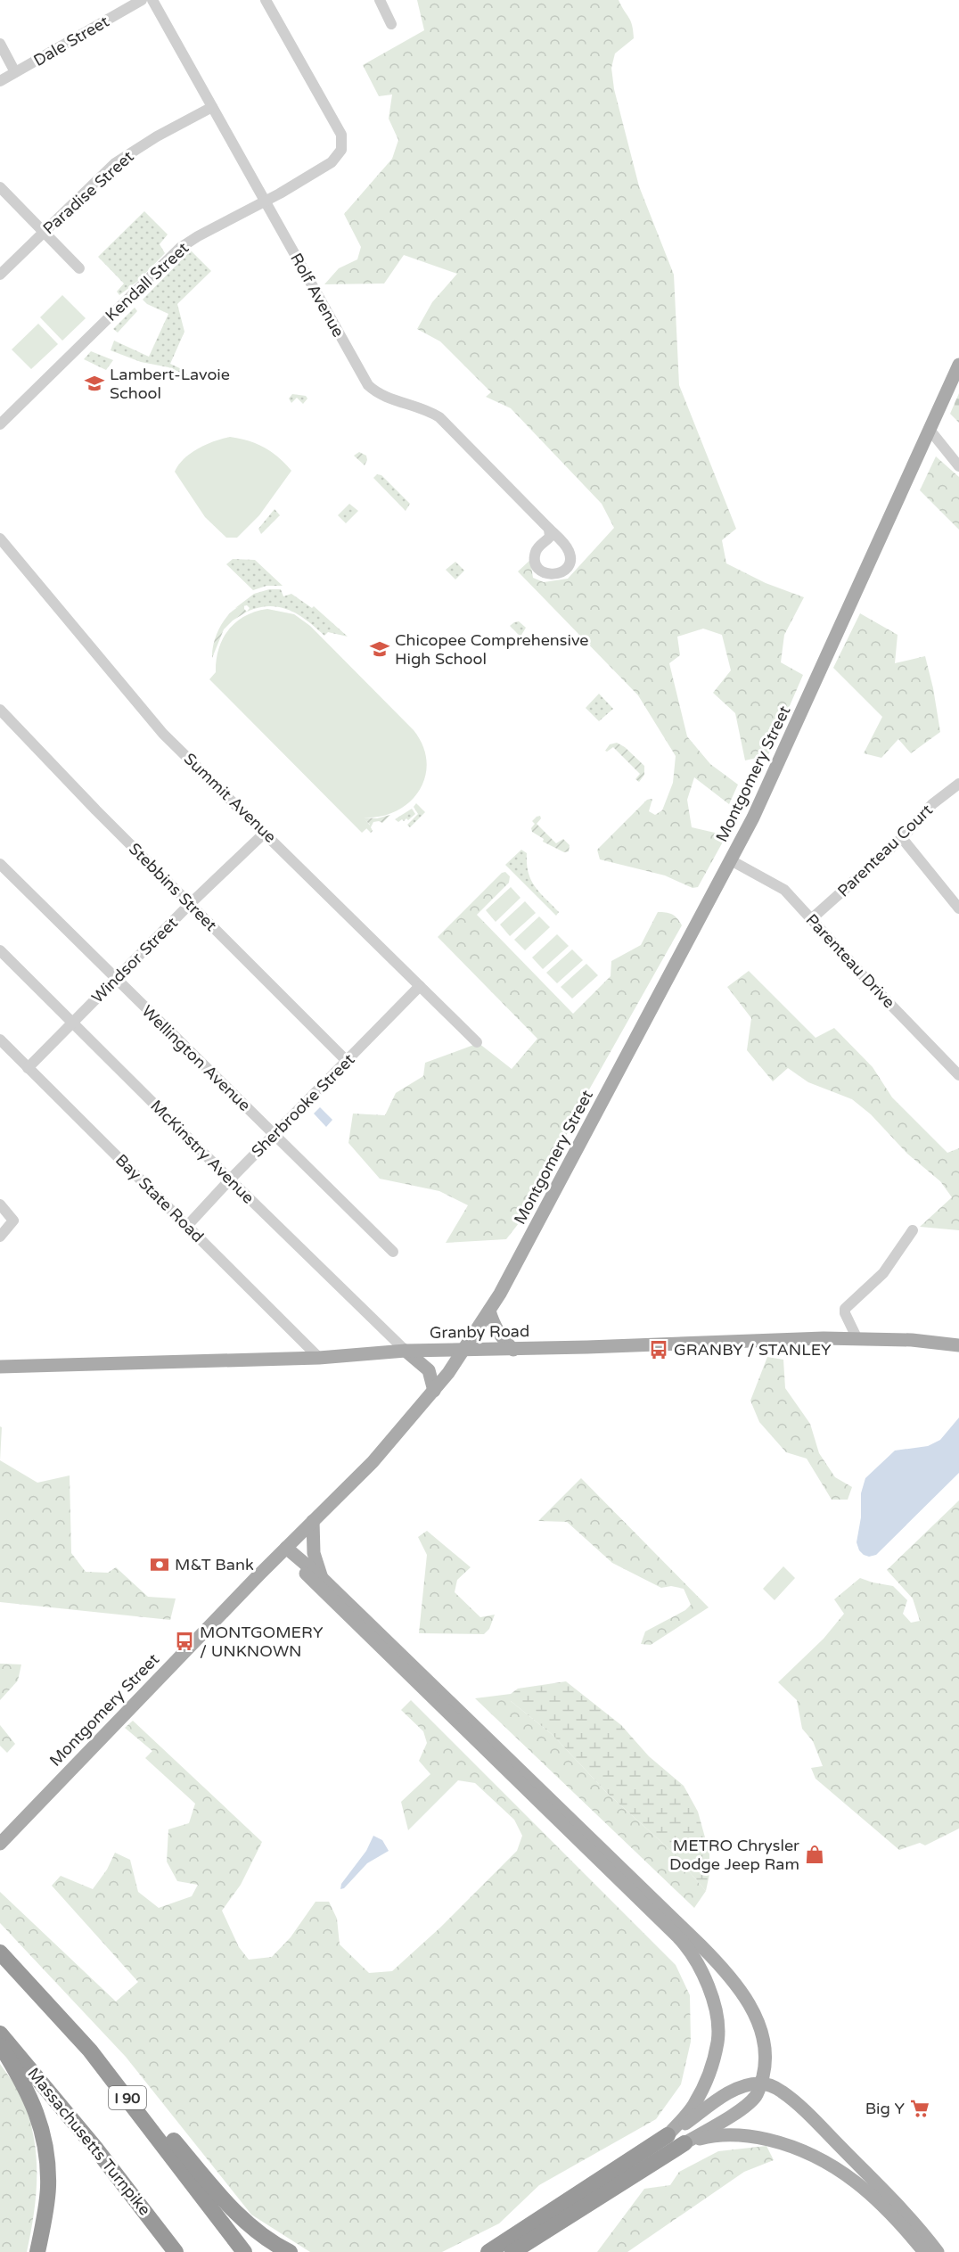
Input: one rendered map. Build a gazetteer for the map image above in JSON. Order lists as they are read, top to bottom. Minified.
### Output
{"streets":{"highway":["I 90","Massachusetts Turnpike"],"main road":["Montgomery Street","Granby Road"],"street":["Dale Street","Paradise Street","Kendall Street","Rolf Avenue","Summit Avenue","Parenteau Court","Stebbins Street","Windsor Street","Parenteau Drive","Wellington Avenue","Sherbrooke Street","McKinstry Avenue","Bay State Road"]},"crossings":[["Paradise Street","Rolf Avenue"],["Kendall Street","Rolf Avenue"],["Montgomery Street","Parenteau Drive"],["Montgomery Street","Granby Road"],["Summit Avenue","Windsor Street"],["Summit Avenue","Sherbrooke Street"],["Parenteau Court","Parenteau Drive"],["Stebbins Street","Windsor Street"],["Stebbins Street","Sherbrooke Street"],["Windsor Street","Wellington Avenue"],["Windsor Street","McKinstry Avenue"],["Windsor Street","Bay State Road"],["Wellington Avenue","Sherbrooke Street"],["Sherbrooke Street","McKinstry Avenue"],["Sherbrooke Street","Bay State Road"],["McKinstry Avenue","Granby Road"],["Bay State Road","Granby Road"]],"places":{"school or university":["Lambert-Lavoie School","Chicopee Comprehensive High School"],"bus stop":["GRANBY / STANLEY","MONTGOMERY / UNKNOWN"],"bank":["M&T Bank"],"shop":["METRO Chrysler Dodge Jeep Ram"],"supermarket":["Big Y"]}}
